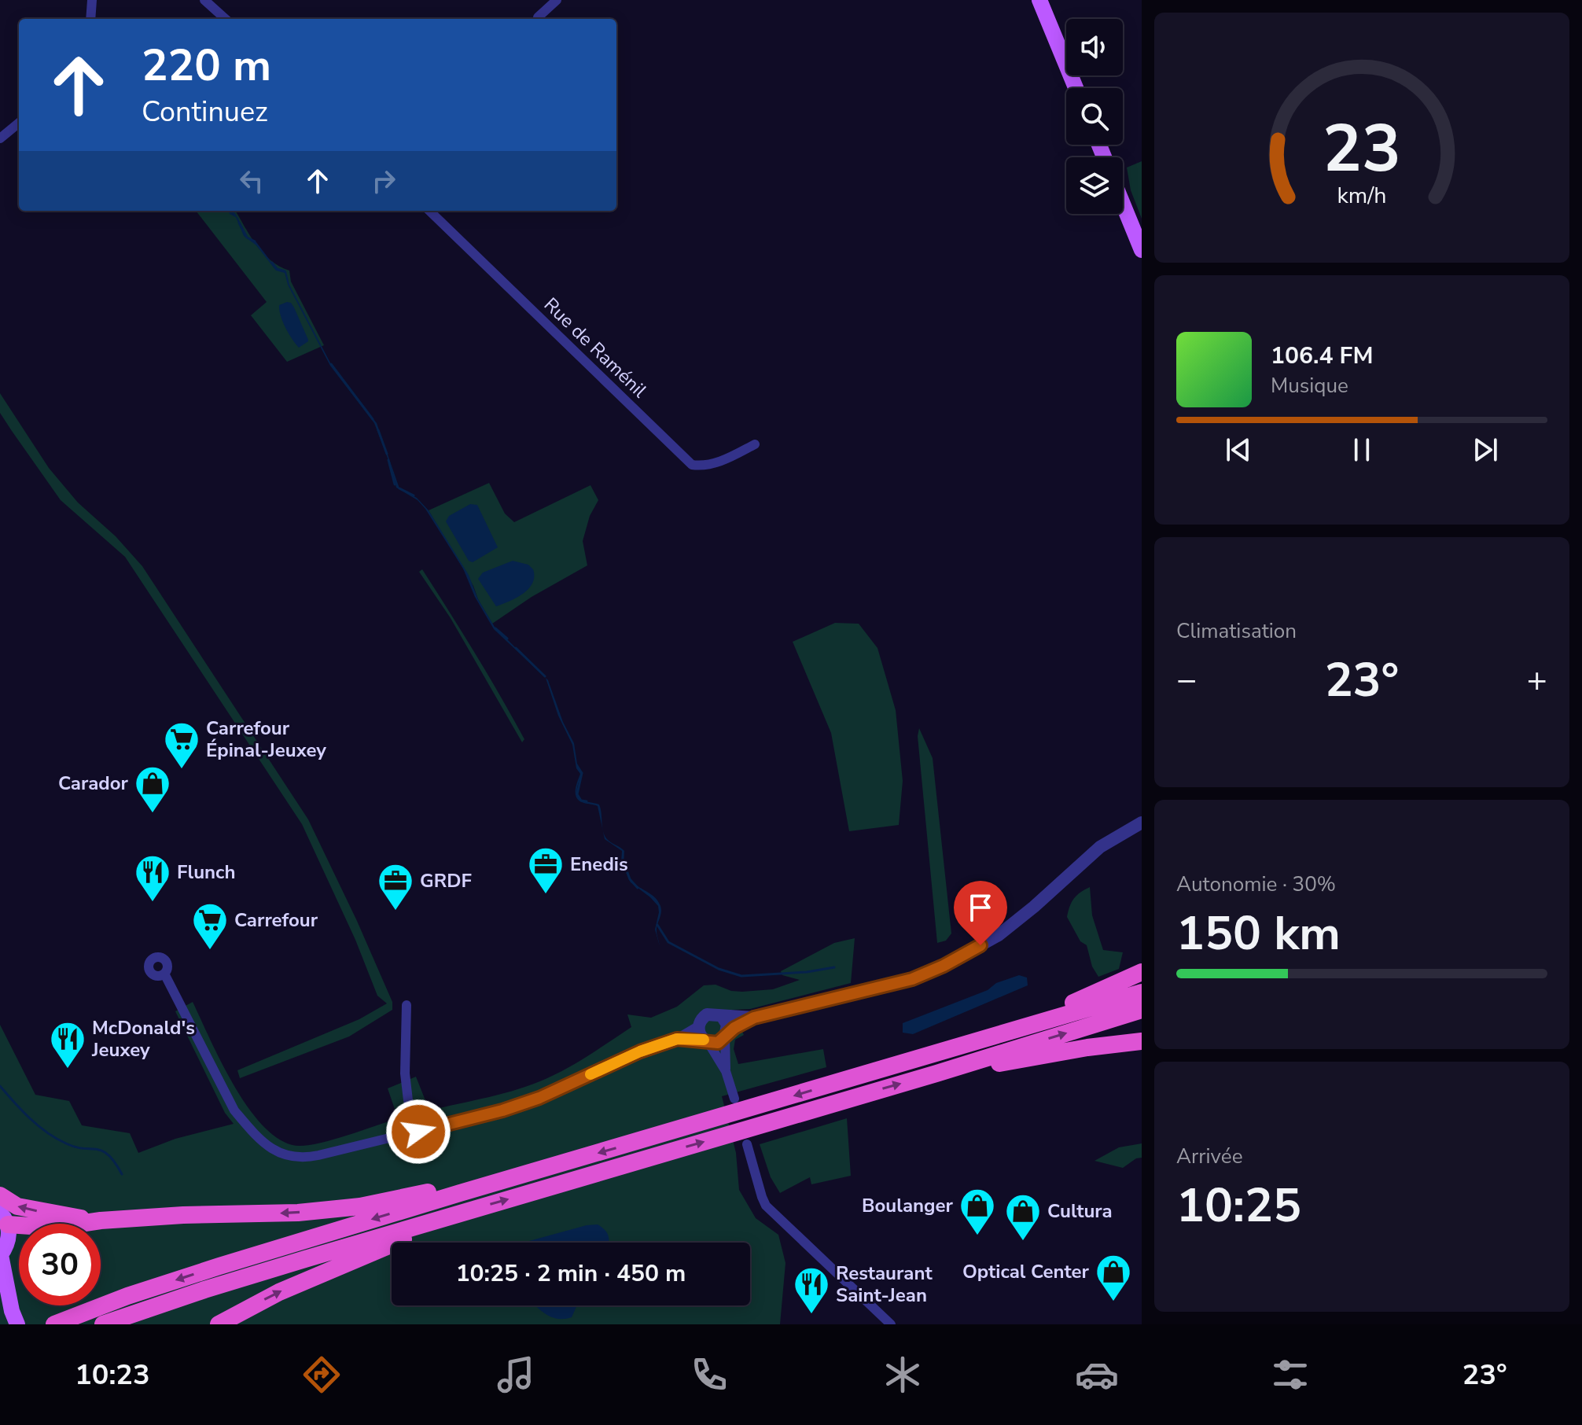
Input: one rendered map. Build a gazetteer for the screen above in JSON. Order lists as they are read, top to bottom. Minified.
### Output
{"streets":{"street":["Rue de Raménil"]},"places":{"supermarket":["Carrefour Épinal-Jeuxey","Carrefour"],"shop":["Carador","Boulanger","Cultura","Optical Center"],"office":["Enedis","GRDF"],"restaurant":["Flunch","McDonald's Jeuxey","Restaurant Saint-Jean"]},"page":{"turn":["220 m","Continuez"],"song":["106.4 FM","Musique"],"tile":["Climatisation",["Autonomie · 30%","150 km"],["Arrivée","10:25"]],"heat":["−","23°","+"],"limit":"30","trip":"10:25 · 2 min · 450 m","tabs":["10:23","23°"],"gauge":["23","km/h"]}}
